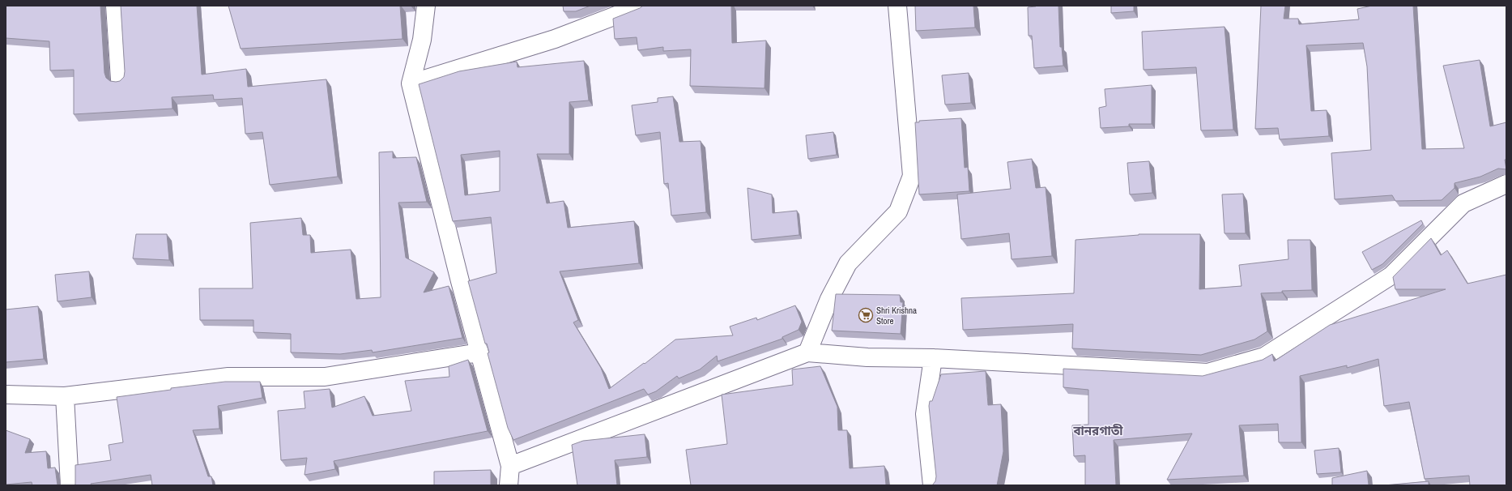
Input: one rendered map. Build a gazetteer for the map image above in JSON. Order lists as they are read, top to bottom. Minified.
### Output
{"districts":["বানরগাতী"],"places":{"supermarket":["Shri Krishna Store"]}}
